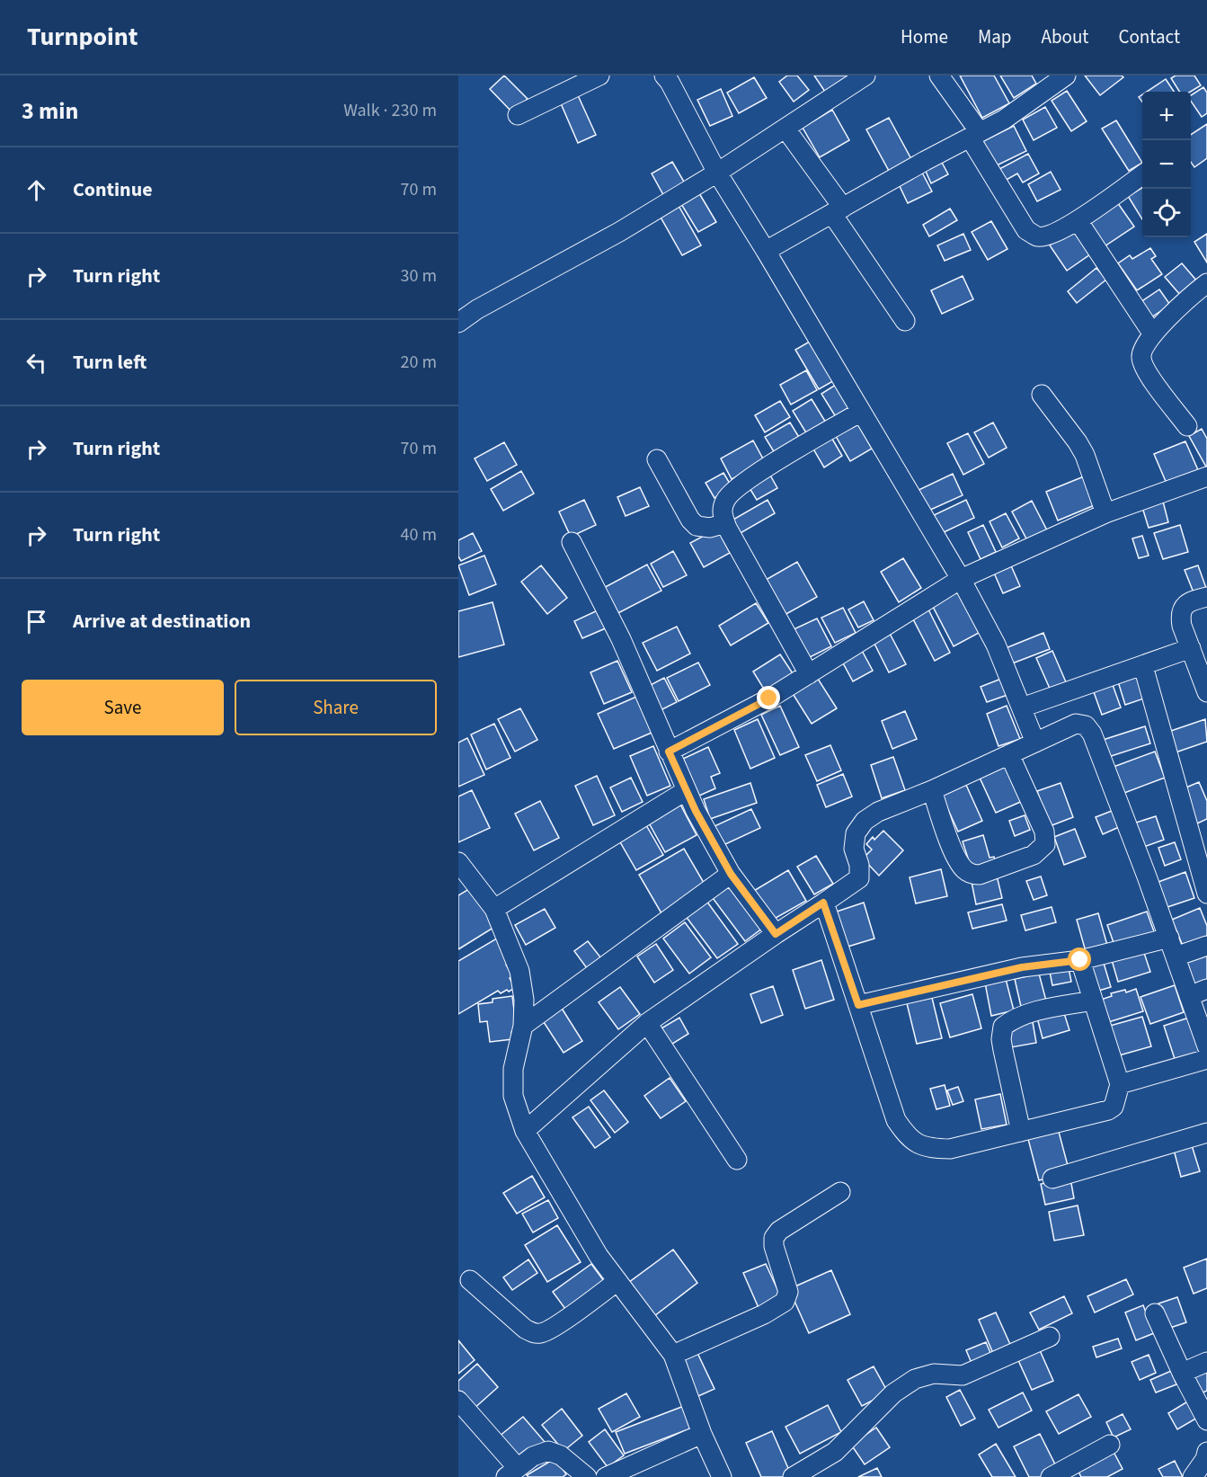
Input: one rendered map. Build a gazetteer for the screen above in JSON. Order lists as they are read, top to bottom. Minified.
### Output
{"page":{"header":"Turnpoint","nav":["Home","Map","About","Contact"],"heading":["3 min","Walk · 230 m"],"map_buttons":["+","−"],"list":[["Continue","70 m"],["Turn right","30 m"],["Turn left","20 m"],["Turn right","70 m"],["Turn right","40 m"],"Arrive at destination"],"buttons":["Save","Share"]}}
